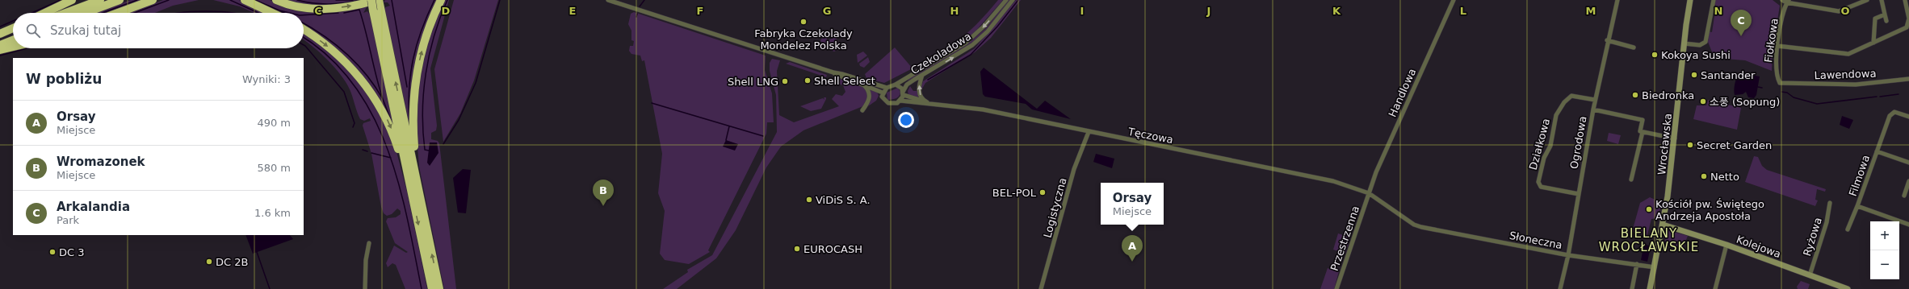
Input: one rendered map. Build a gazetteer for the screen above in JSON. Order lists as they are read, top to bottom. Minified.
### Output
{"streets":{"main road":["Wrocławska","Kolejowa"],"street":["Fiołkowa","Czekoladowa","Lawendowa","Handlowa","Tęczowa","Ogrodowa","Działkowa","Filmowa","Logistyczna","Ryżowa","Przestrzenna","Słoneczna"]},"crossings":[["Fiołkowa","Lawendowa"],["Czekoladowa","Tęczowa"],["Handlowa","Tęczowa"],["Handlowa","Przestrzenna"],["Tęczowa","Logistyczna"],["Tęczowa","Przestrzenna"],["Tęczowa","Słoneczna"],["Ogrodowa","Działkowa"],["Ogrodowa","Słoneczna"],["Wrocławska","Słoneczna"],["Wrocławska","Kolejowa"],["Ryżowa","Kolejowa"]],"districts":["BIELANY WROCŁAWSKIE"],"places":["Fabryka Czekolady Mondelez Polska","Kokoya Sushi","Santander","Shell Select","Shell LNG","Biedronka","소풍 (Sopung)","Secret Garden","Netto","BEL-POL","ViDiS S. A.","Kościół pw. Świętego Andrzeja Apostoła","EUROCASH","DC 3","DC 2B"],"page":{"pins":["C","B","A"],"search":"Szukaj tutaj","heading":["W pobliżu","Wyniki: 3"],"list":[{"mark":"A","name":"Orsay","note":"Miejsce","value":"490 m"},{"mark":"B","name":"Wromazonek","note":"Miejsce","value":"580 m"},{"mark":"C","name":"Arkalandia","note":"Park","value":"1.6 km"}],"popup":["Orsay","Miejsce"],"map_buttons":["+","−"]},"grid":{"columns":["C","D","E","F","G","H","I","J","K","L","M","N","O"]}}
